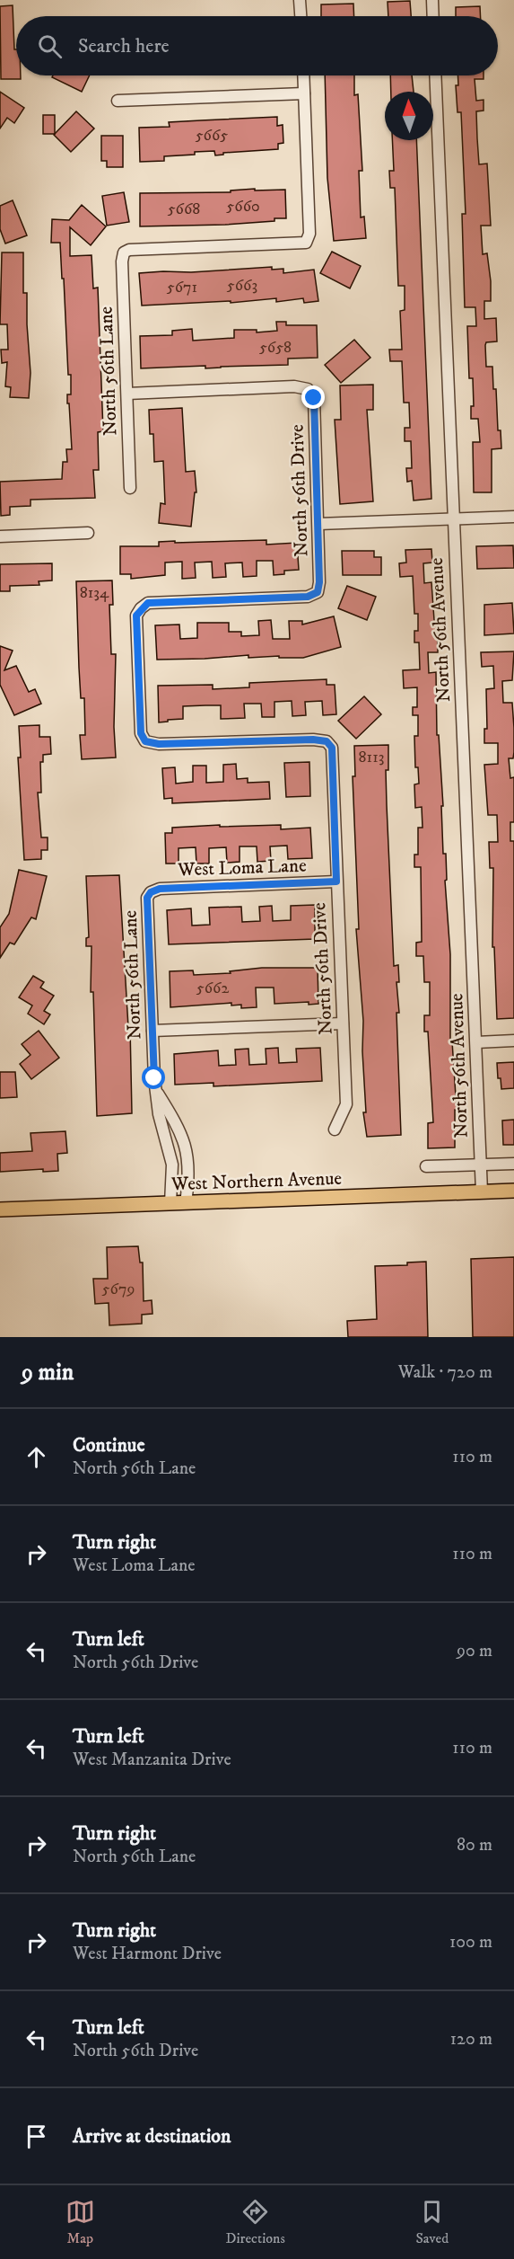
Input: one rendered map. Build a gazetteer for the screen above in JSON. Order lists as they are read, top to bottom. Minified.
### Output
{"streets":{"main road":["West Northern Avenue"],"street":["North 56th Lane","North 56th Drive","North 56th Avenue","West Loma Lane"]},"crossings":[["North 56th Lane","North 56th Drive"],["North 56th Lane","West Loma Lane"],["North 56th Lane","West Northern Avenue"],["North 56th Drive","West Loma Lane"],["North 56th Avenue","West Northern Avenue"]],"house_numbers":["5665","5660","5668","5663","5671","5658","8134","8113","5662","5679"],"north":"top","page":{"search":"Search here","heading":["9 min","Walk · 720 m"],"list":[["Continue","North 56th Lane","110 m"],["Turn right","West Loma Lane","110 m"],["Turn left","North 56th Drive","90 m"],["Turn left","West Manzanita Drive","110 m"],["Turn right","North 56th Lane","80 m"],["Turn right","West Harmont Drive","100 m"],["Turn left","North 56th Drive","120 m"],"Arrive at destination"],"nav":["Map","Directions","Saved"]}}
